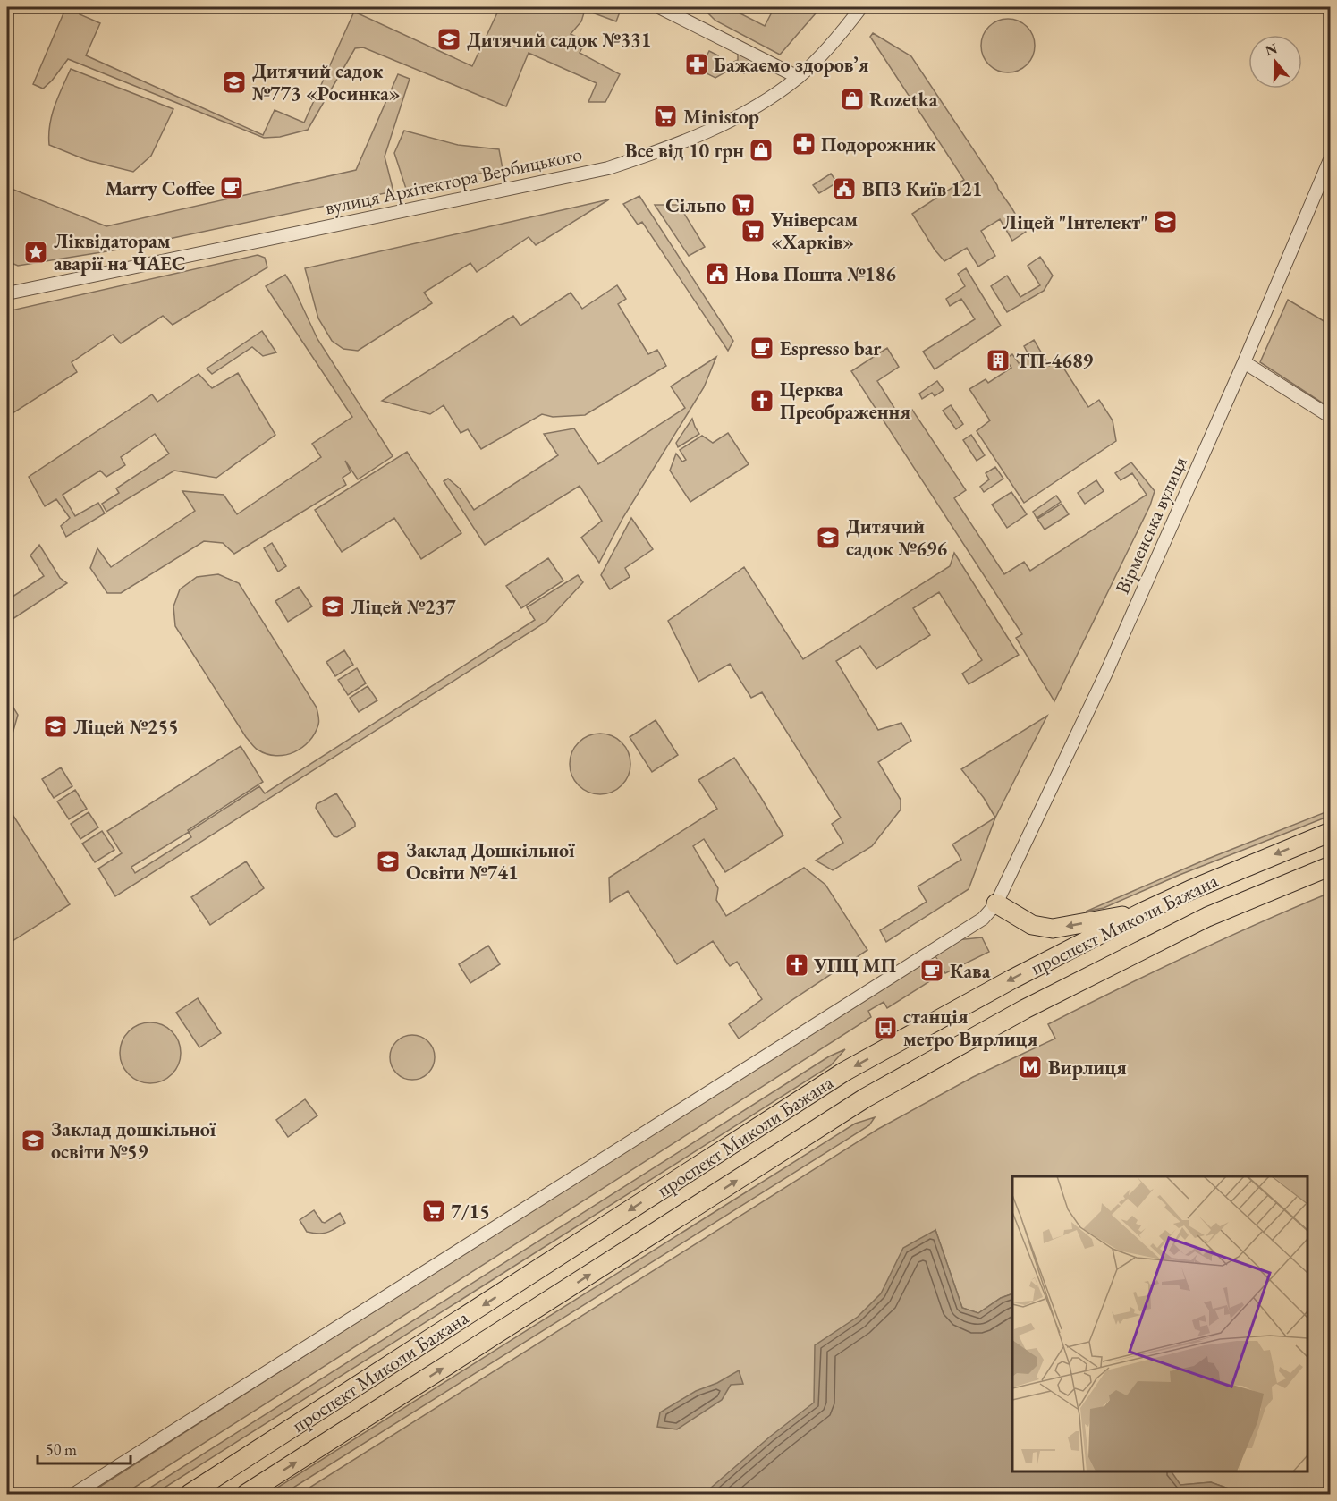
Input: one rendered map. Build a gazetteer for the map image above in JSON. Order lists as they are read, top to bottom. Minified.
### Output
{"streets":{"highway":["проспект Миколи Бажана"],"street":["вулиця Архітектора Вербицького","Вірменська вулиця"]},"places":{"school or university":["Дитячий садок №331","Дитячий садок №773 «Росинка»","Ліцей \"Інтелект\"","Дитячий садок №696","Ліцей №237","Ліцей №255","Заклад Дошкільної Освіти №741","Заклад дошкільної освіти №59"],"pharmacy":["Бажаємо здоровʼя","Подорожник"],"shop":["Rozetka","Все від 10 грн"],"supermarket":["Ministop","Сільпо","Універсам «Харків»","7/15"],"cafe":["Marry Coffee","Espresso bar","Кава"],"public building":["ВПЗ Київ 121","Нова Пошта №186"],"place":["Ліквідаторам аварії на ЧАЕС"],"building":["ТП-4689"],"church":["Церква Преображення","УПЦ МП"],"bus stop":["станція метро Вирлиця"],"metro station":["Вирлиця"]},"scale_bar":"50 m","north":"top"}
